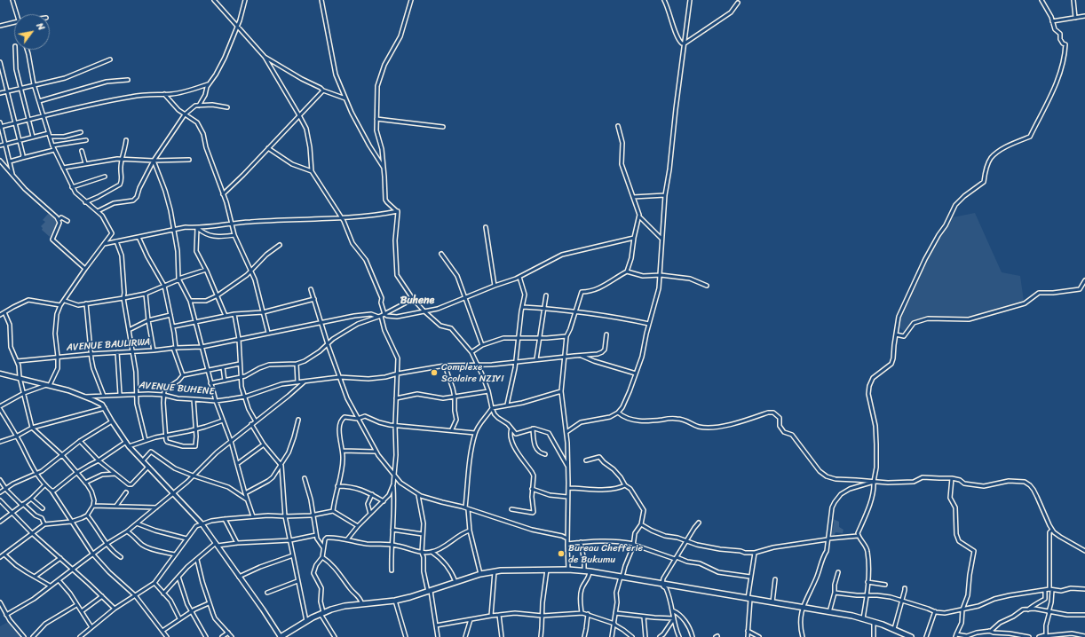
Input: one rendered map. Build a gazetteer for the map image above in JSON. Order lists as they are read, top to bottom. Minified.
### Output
{"streets":{"street":["AVENUE BAULIRWA","AVENUE BUHENE"]},"districts":["Buhene"],"places":["Complexe Scolaire NZIYI","Bureau Chefferie de Bukumu"],"north":"top right"}
